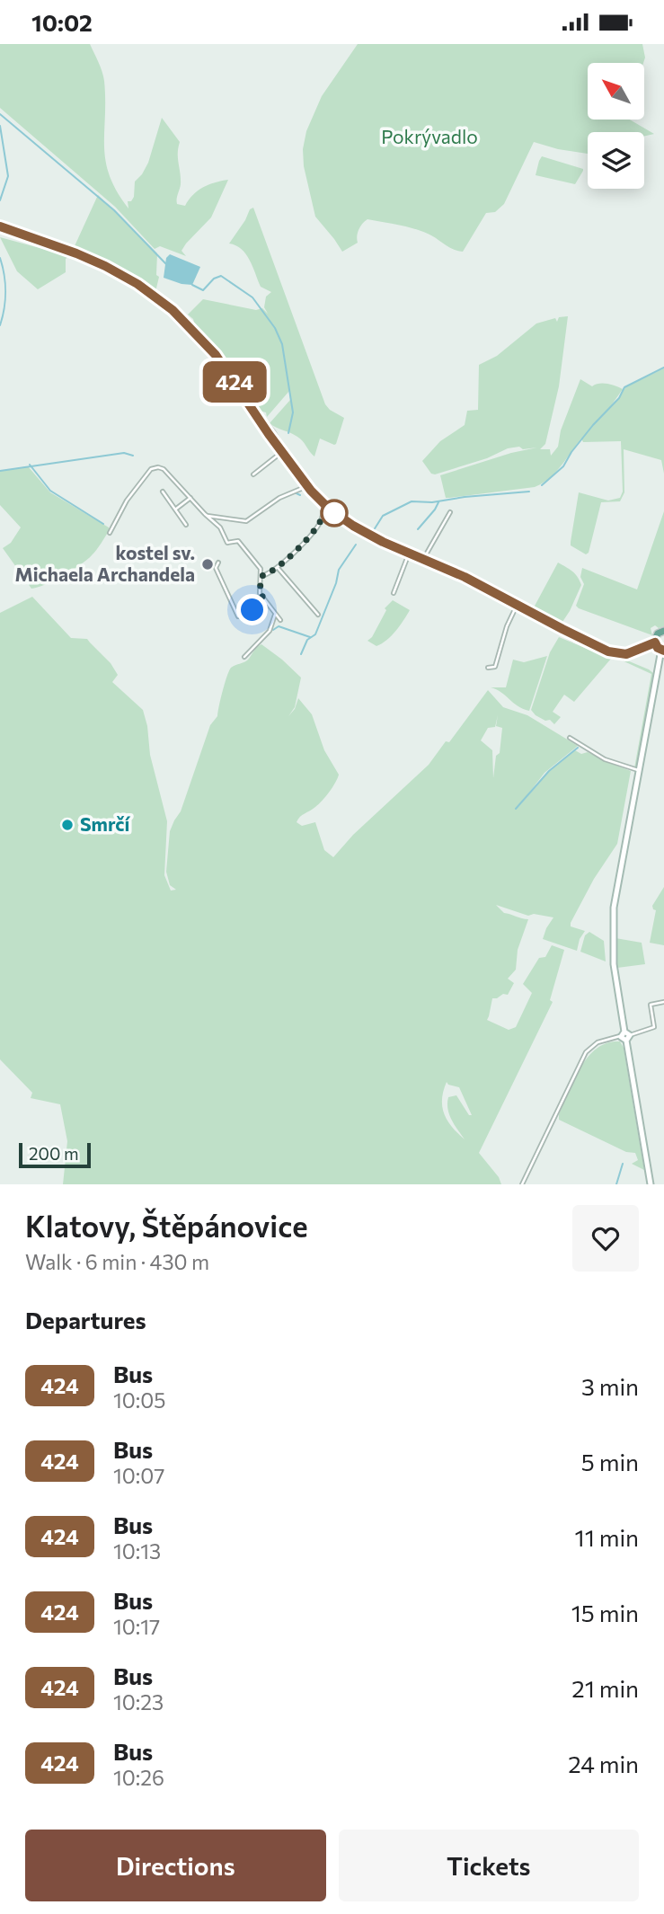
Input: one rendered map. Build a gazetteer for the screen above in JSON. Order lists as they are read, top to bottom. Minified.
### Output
{"parks":["Pokrývadlo"],"places":["kostel sv. Michaela Archandela","Smrčí"],"lines":["bus line 424"],"scale_bar":"200 m","north":"top left","page":{"status":"10:02","on_map":"424","scale":"200 m","heading":[["Klatovy, Štěpánovice","Walk · 6 min · 430 m"],"Departures"],"list":[{"mark":"424","name":"Bus","note":"10:05","value":"3 min"},{"mark":"424","name":"Bus","note":"10:07","value":"5 min"},{"mark":"424","name":"Bus","note":"10:13","value":"11 min"},{"mark":"424","name":"Bus","note":"10:17","value":"15 min"},{"mark":"424","name":"Bus","note":"10:23","value":"21 min"},{"mark":"424","name":"Bus","note":"10:26","value":"24 min"}],"buttons":["Directions","Tickets"]}}
